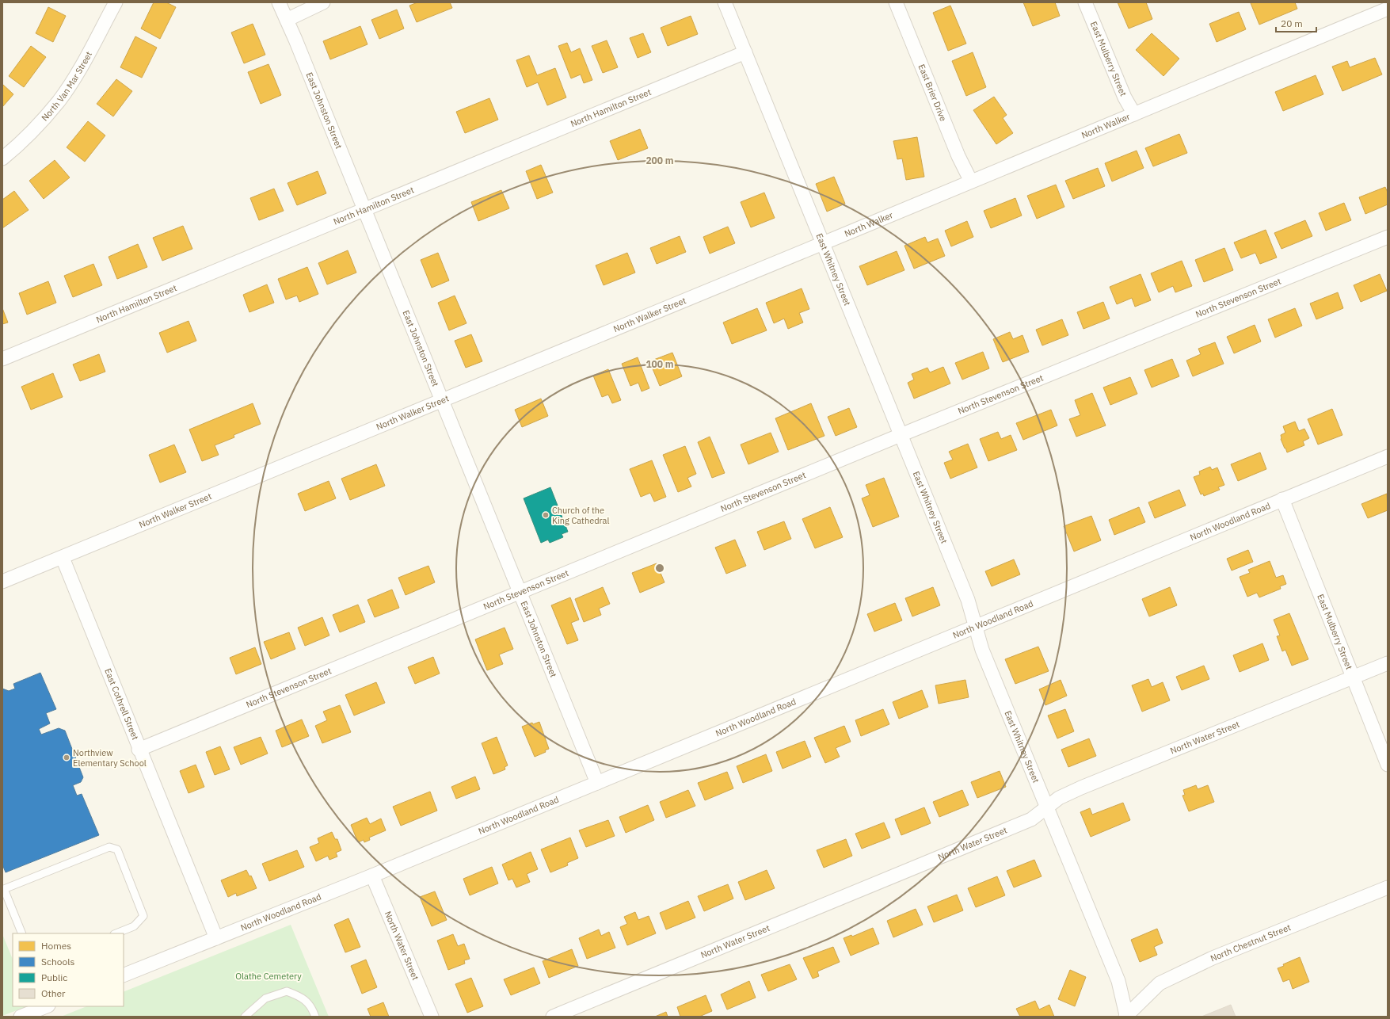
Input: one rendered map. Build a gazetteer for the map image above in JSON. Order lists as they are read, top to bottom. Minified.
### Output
{"streets":{"street":["East Mulberry Street","North Van Mar Street","East Brier Drive","North Hamilton Street","East Johnston Street","North Walker","East Whitney Street","North Stevenson Street","North Walker Street","North Woodland Road","East Cothrell Street","North Water Street","North Chestnut Street"]},"crossings":[["East Mulberry Street","North Walker"],["East Mulberry Street","North Woodland Road"],["East Mulberry Street","North Water Street"],["East Brier Drive","North Walker"],["North Hamilton Street","East Johnston Street"],["North Hamilton Street","East Whitney Street"],["East Johnston Street","North Stevenson Street"],["East Johnston Street","North Walker Street"],["East Johnston Street","North Woodland Road"],["North Walker","East Whitney Street"],["North Walker","North Walker Street"],["East Whitney Street","North Stevenson Street"],["East Whitney Street","North Walker Street"],["East Whitney Street","North Woodland Road"],["East Whitney Street","North Water Street"],["East Whitney Street","North Chestnut Street"],["North Stevenson Street","East Cothrell Street"],["North Walker Street","East Cothrell Street"],["North Woodland Road","East Cothrell Street"],["North Woodland Road","North Water Street"]],"parks":["Olathe Cemetery"],"places":["Church of the King Cathedral","Northview Elementary School"],"legend":["Homes","Schools","Public","Other"],"scale_bar":"20 m","rings":["200 m","100 m"]}
